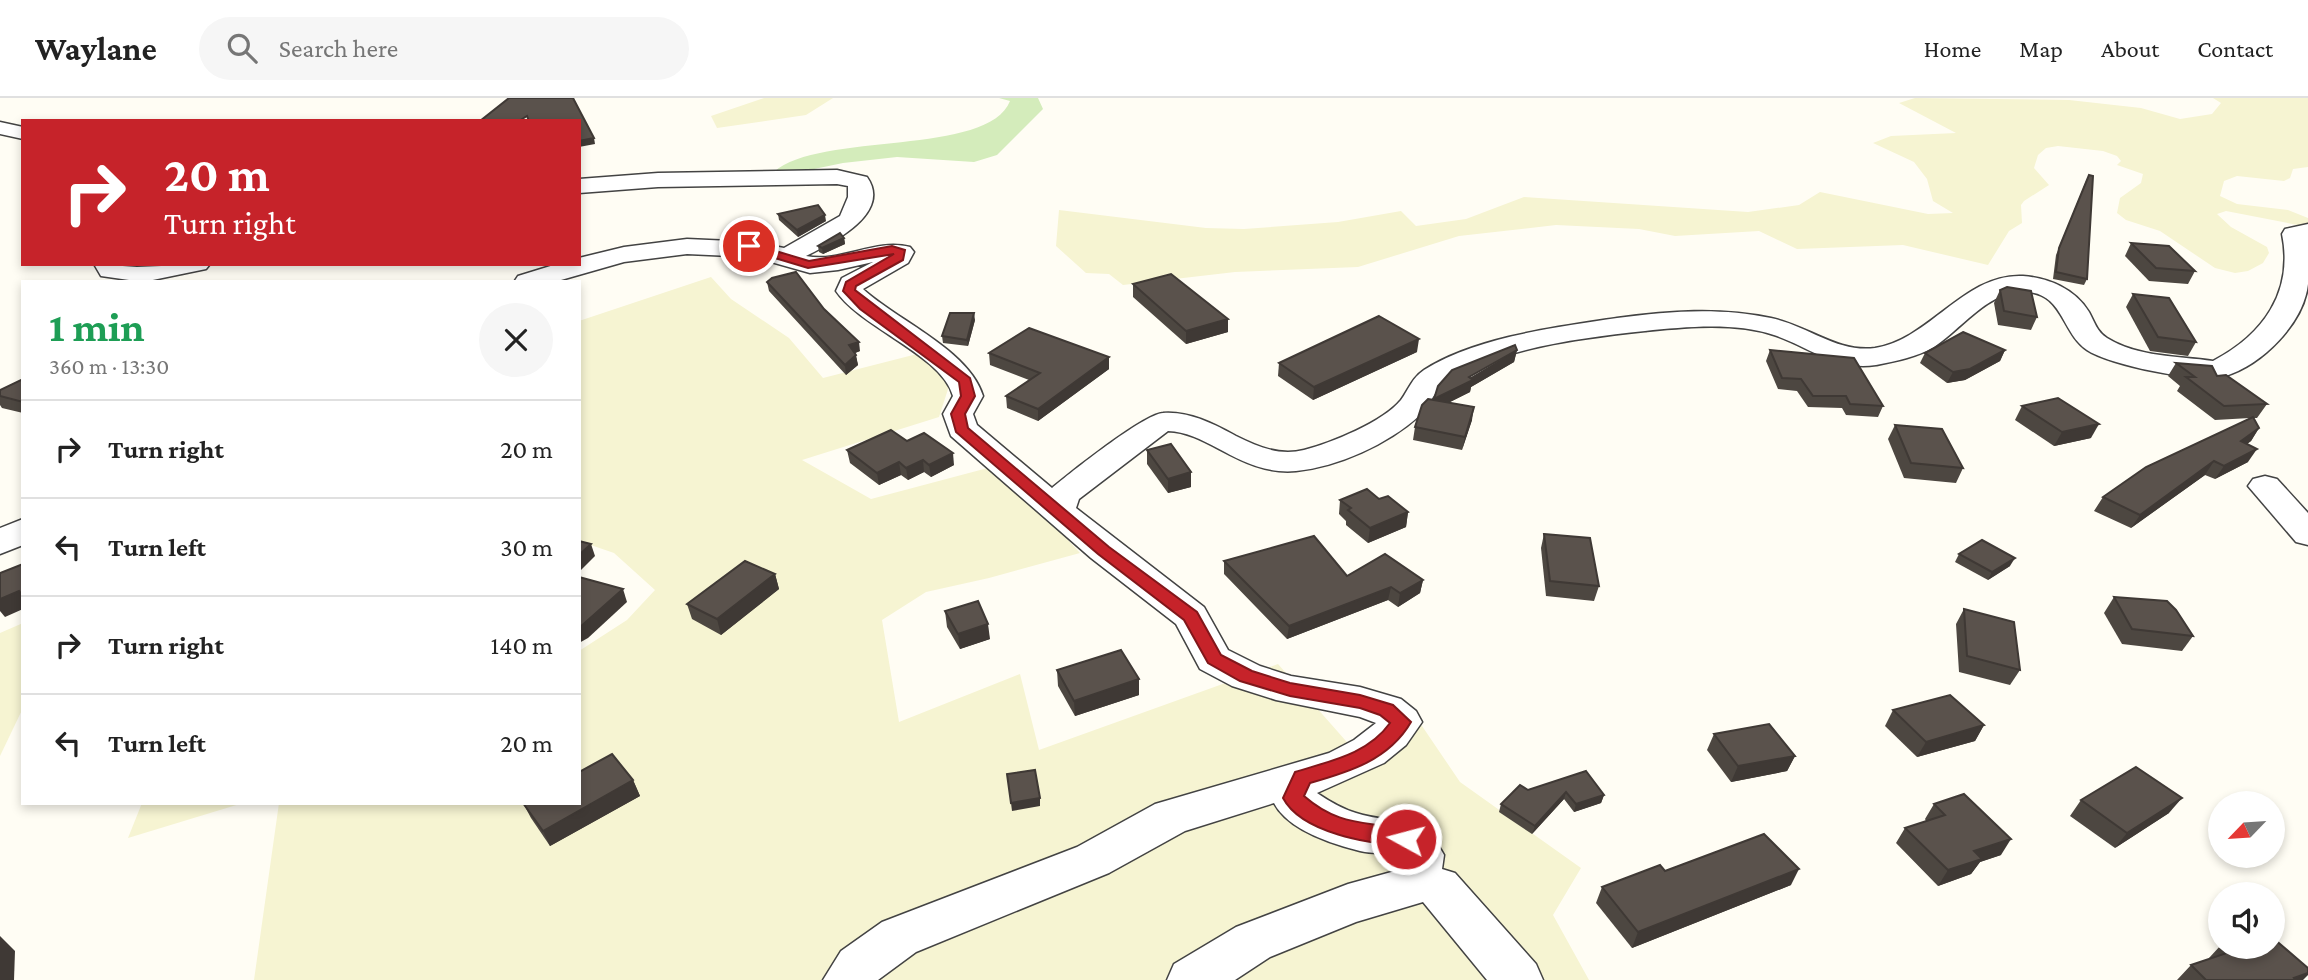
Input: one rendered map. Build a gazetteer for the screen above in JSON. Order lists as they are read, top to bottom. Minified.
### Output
{"north":"bottom left","page":{"header":"Waylane","search":"Search here","nav":["Home","Map","About","Contact"],"turn":["20 m","Turn right"],"heading":["1 min","360 m · 13:30"],"list":[{"name":"Turn right","value":"20 m"},{"name":"Turn left","value":"30 m"},{"name":"Turn right","value":"140 m"},{"name":"Turn left","value":"20 m"}]}}
